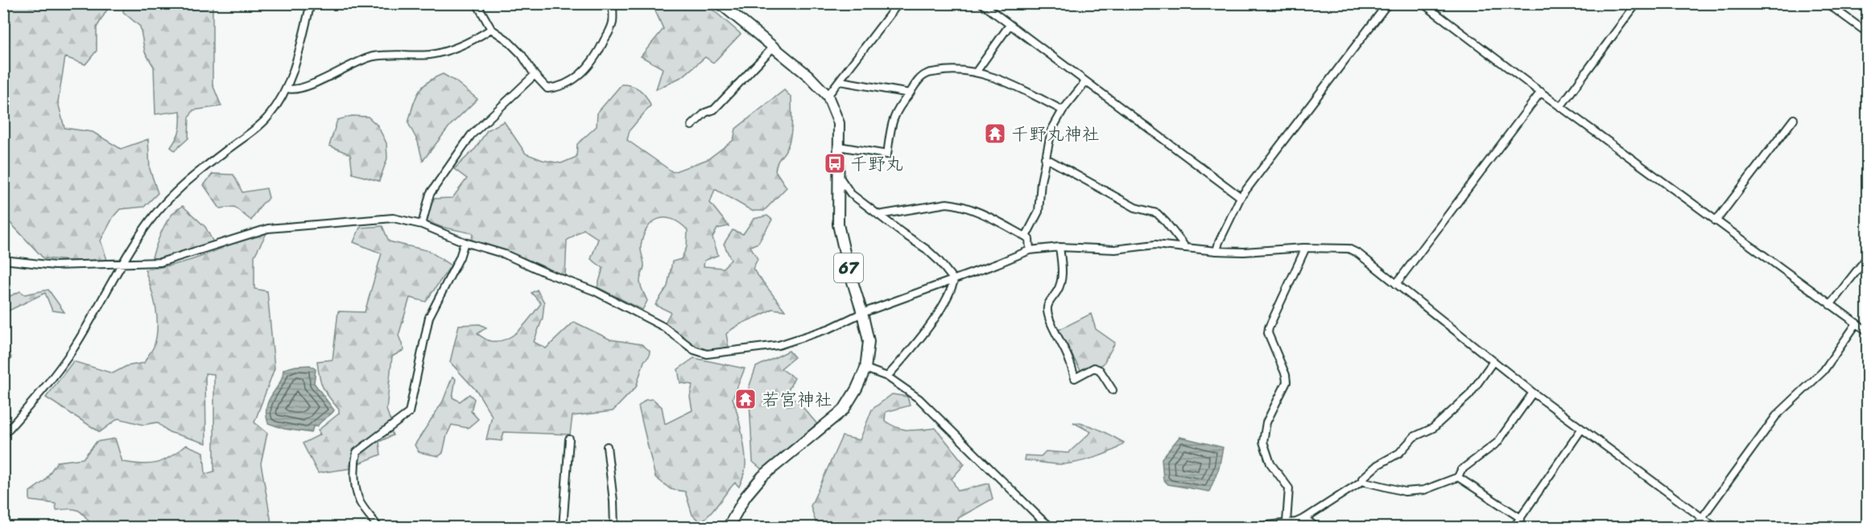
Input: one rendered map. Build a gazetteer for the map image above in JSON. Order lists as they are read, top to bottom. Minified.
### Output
{"streets":{"main road":["67"]},"places":{"temple":["千野丸神社","若宮神社"],"bus stop":["千野丸"]}}
